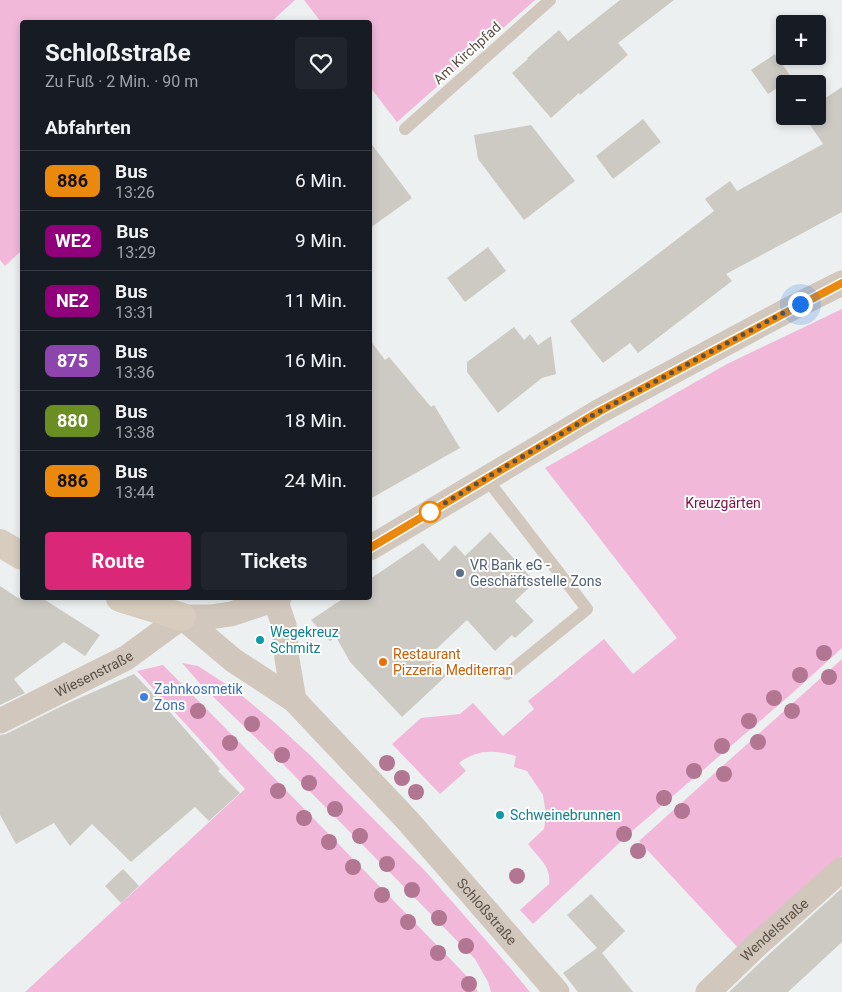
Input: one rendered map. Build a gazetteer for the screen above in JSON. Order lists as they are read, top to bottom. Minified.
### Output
{"streets":{"street":["Wiesenstraße","Schloßstraße","Wendelstraße"],"lane":["Am Kirchpfad"]},"crossings":[["Wiesenstraße","Schloßstraße"]],"parks":["Kreuzgärten"],"places":["VR Bank eG - Geschäftsstelle Zons","Wegekreuz Schmitz","Restaurant Pizzeria Mediterran","Zahnkosmetik Zons","Schweinebrunnen"],"lines":["bus line 886"],"page":{"map_buttons":["+","−"],"heading":[["Schloßstraße","Zu Fuß · 2 Min. · 90 m"],"Abfahrten"],"list":[{"mark":"886","name":"Bus","note":"13:26","value":"6 Min."},{"mark":"WE2","name":"Bus","note":"13:29","value":"9 Min."},{"mark":"NE2","name":"Bus","note":"13:31","value":"11 Min."},{"mark":"875","name":"Bus","note":"13:36","value":"16 Min."},{"mark":"880","name":"Bus","note":"13:38","value":"18 Min."},{"mark":"886","name":"Bus","note":"13:44","value":"24 Min."}],"buttons":["Route","Tickets"]}}
